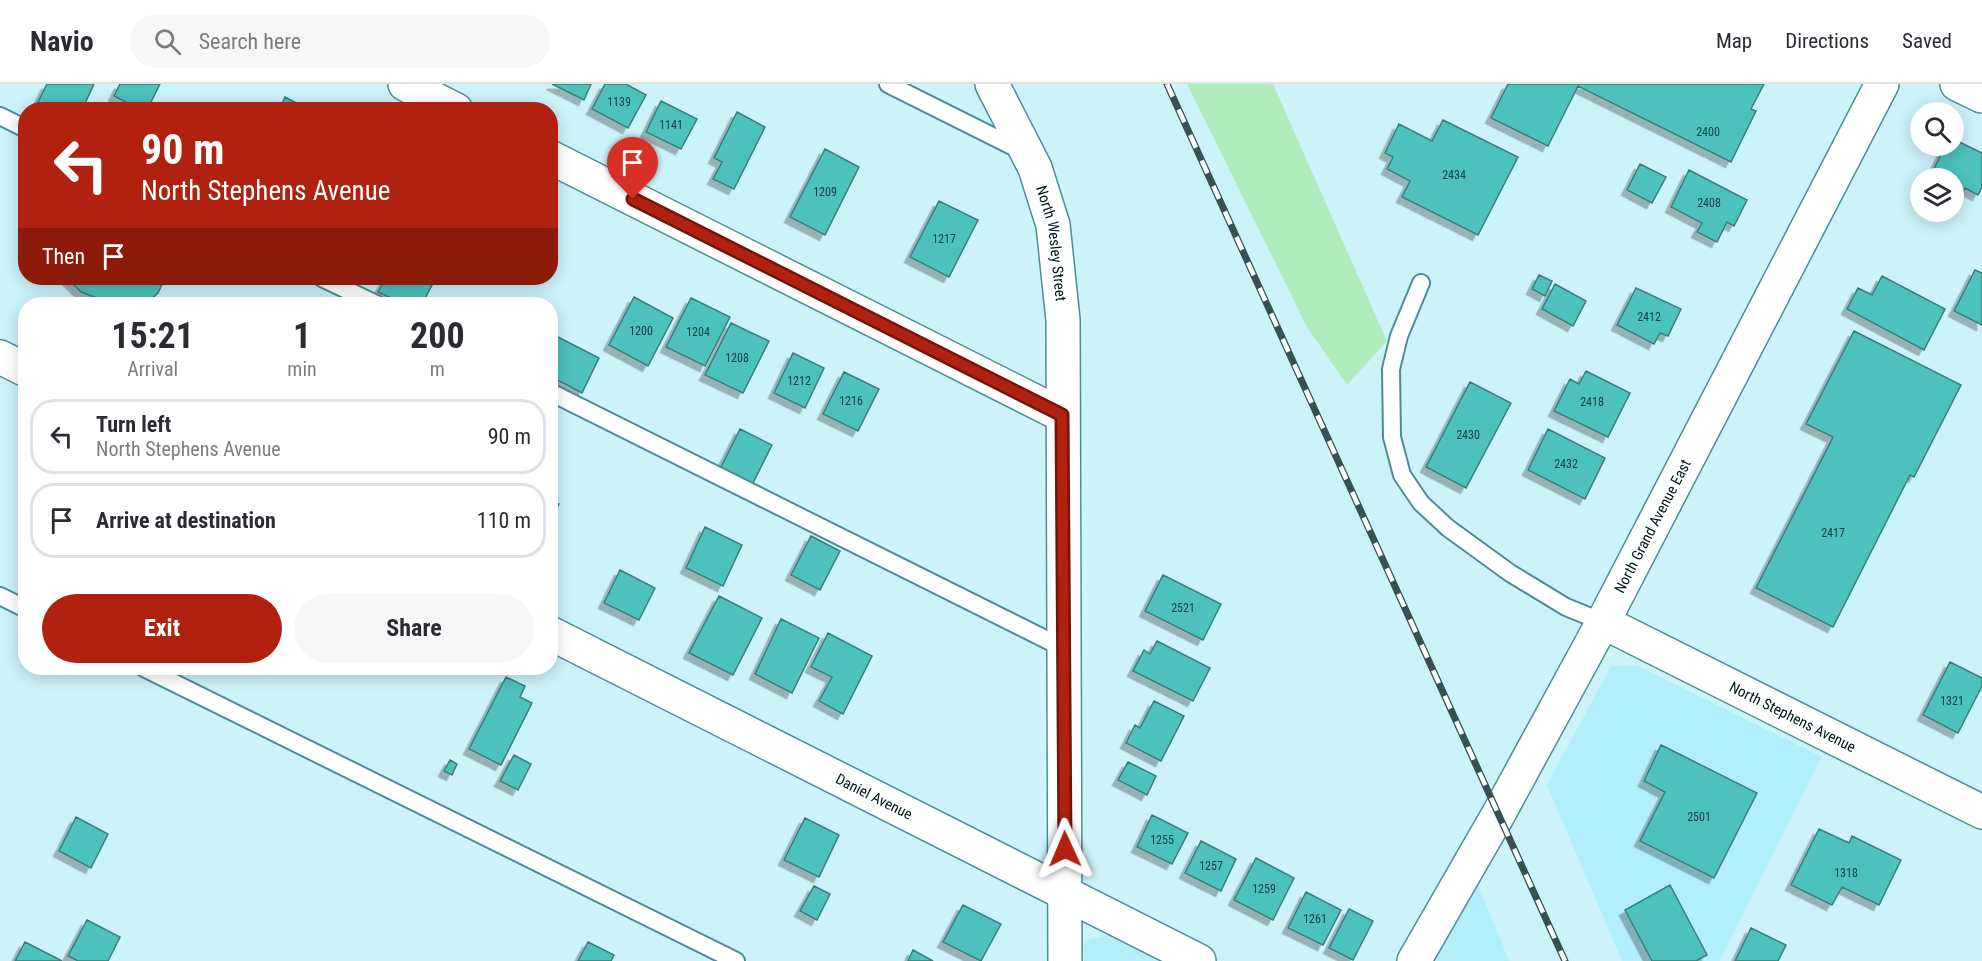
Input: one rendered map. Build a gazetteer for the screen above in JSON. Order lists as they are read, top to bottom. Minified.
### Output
{"streets":{"street":["North Wesley Street","North Grand Avenue East","North Stephens Avenue","Daniel Avenue"]},"crossings":[["North Wesley Street","Daniel Avenue"],["North Grand Avenue East","North Stephens Avenue"]],"house_numbers":["1139","1141","2400","2434","1209","2408","1217","2412","1200","1204","1208","1212","1216","2418","2430","2432","2417","2521","1321","2501","1255","1257","1318","1259","1261"],"page":{"header":"Navio","search":"Search here","nav":["Map","Directions","Saved"],"turn":["90 m","North Stephens Avenue"],"then":"Then","eta":["15:21","Arrival","1","min","200","m"],"list":[{"name":"Turn left","note":"North Stephens Avenue","value":"90 m"},{"name":"Arrive at destination","value":"110 m"}],"buttons":["Exit","Share"]}}
